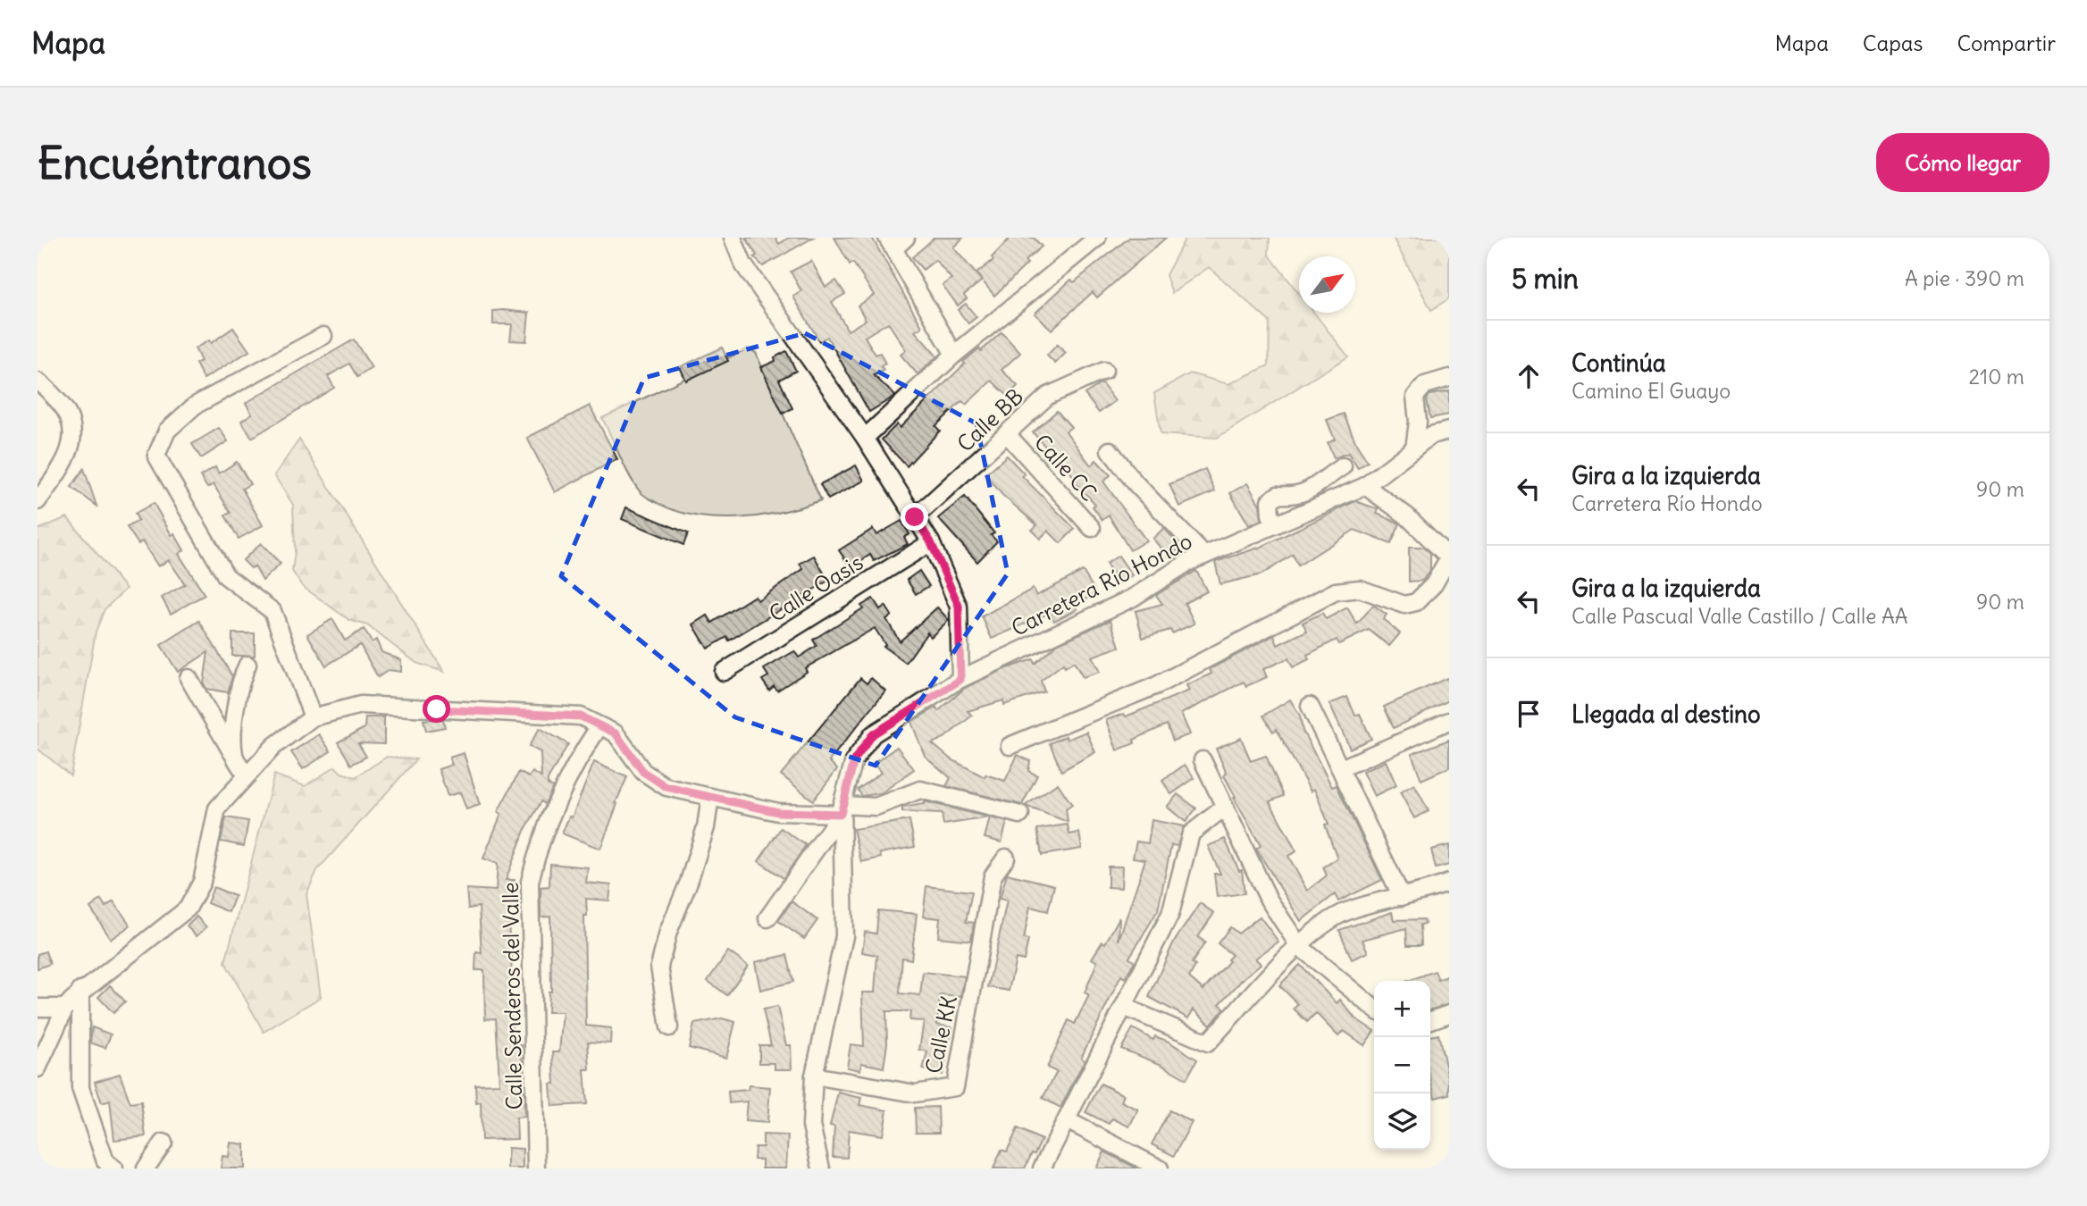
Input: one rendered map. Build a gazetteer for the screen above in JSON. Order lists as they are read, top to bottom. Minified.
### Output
{"streets":{"street":["Calle BB","Calle CC","Carretera Río Hondo","Calle Oasis","Calle Senderos del Valle","Calle KK"]},"crossings":[["Calle BB","Calle CC"],["Carretera Río Hondo","Calle KK"]],"north":"top right","page":{"header":"Mapa","nav":["Mapa","Capas","Compartir"],"buttons":"Cómo llegar","title":"Encuéntranos","heading":["5 min","A pie · 390 m"],"list":[["Continúa","Camino El Guayo","210 m"],["Gira a la izquierda","Carretera Río Hondo","90 m"],["Gira a la izquierda","Calle Pascual Valle Castillo / Calle AA","90 m"],"Llegada al destino"],"map_buttons":["+","−"]}}
